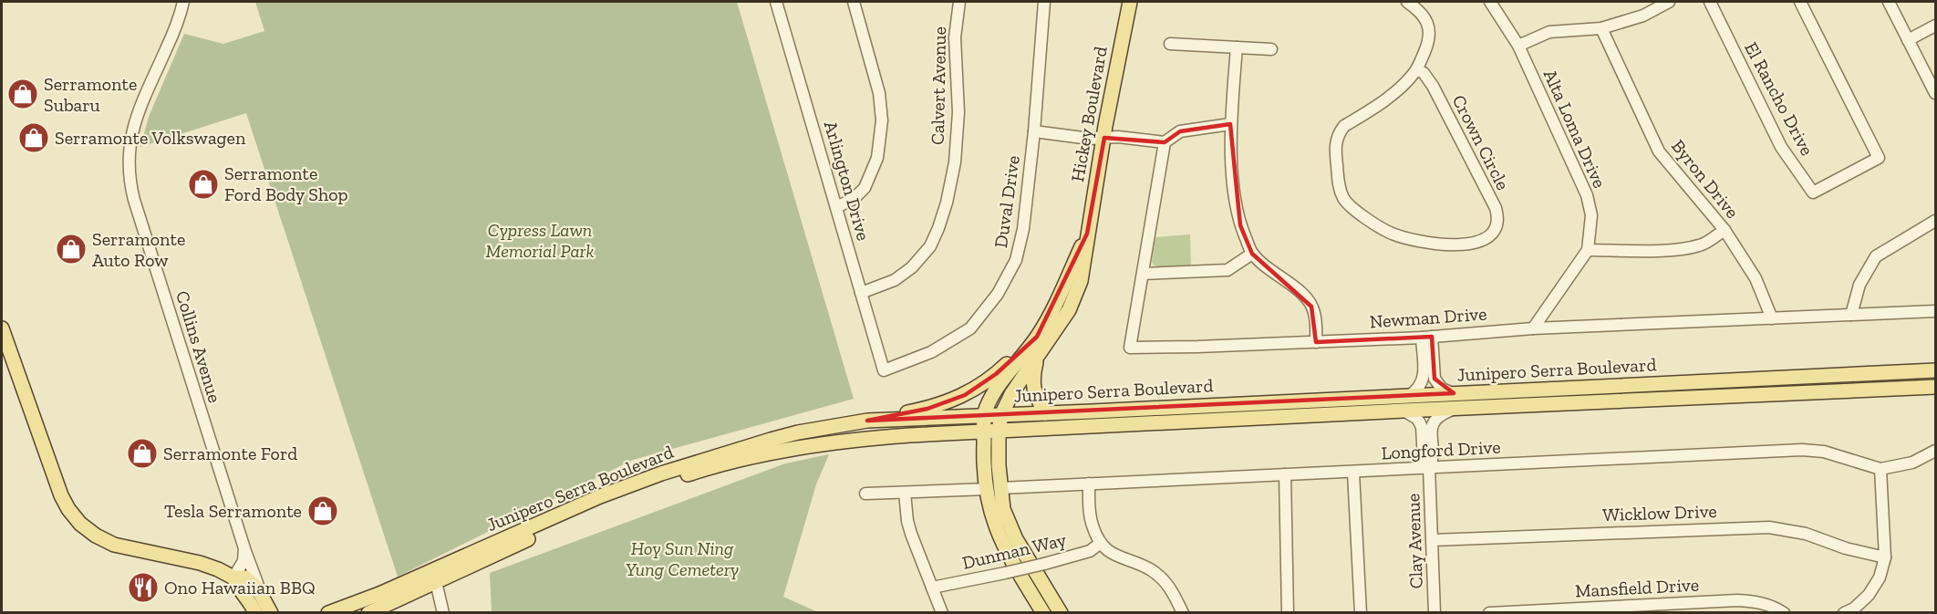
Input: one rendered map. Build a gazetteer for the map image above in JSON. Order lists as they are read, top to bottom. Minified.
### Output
{"streets":{"main road":["Hickey Boulevard","Junipero Serra Boulevard"],"street":["Calvert Avenue","El Rancho Drive","Alta Loma Drive","Crown Circle","Byron Drive","Arlington Drive","Duval Drive","Newman Drive","Collins Avenue","Longford Drive","Wicklow Drive","Clay Avenue","Dunman Way","Mansfield Drive"]},"crossings":[["Calvert Avenue","Arlington Drive"],["Hickey Boulevard","Junipero Serra Boulevard"],["Hickey Boulevard","Longford Drive"],["Alta Loma Drive","Newman Drive"],["Byron Drive","Newman Drive"],["Arlington Drive","Duval Drive"],["Junipero Serra Boulevard","Clay Avenue"],["Longford Drive","Clay Avenue"],["Wicklow Drive","Clay Avenue"]],"parks":["Cypress Lawn Memorial Park","Hoy Sun Ning Yung Cemetery"],"places":{"shop":["Serramonte Subaru","Serramonte Volkswagen","Serramonte Ford Body Shop","Serramonte Auto Row","Serramonte Ford","Tesla Serramonte"],"restaurant":["Ono Hawaiian BBQ"]}}
